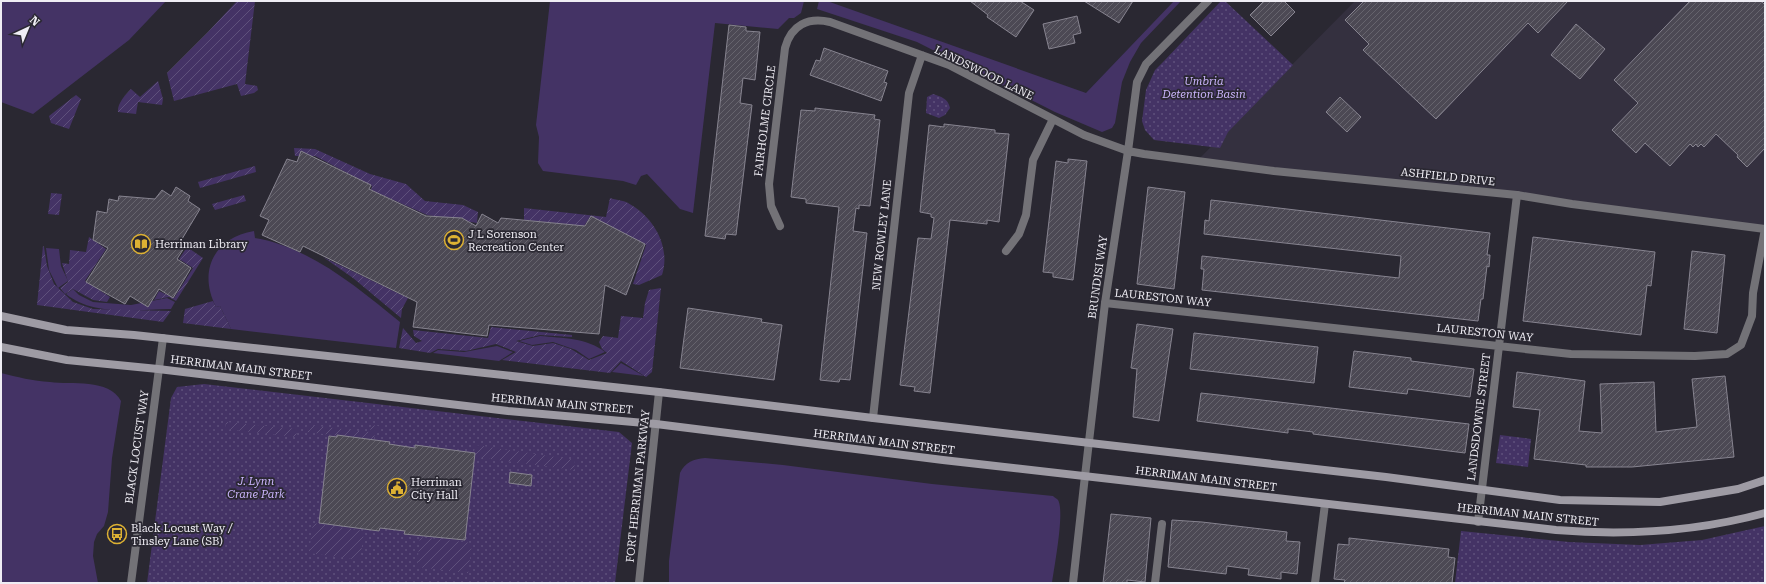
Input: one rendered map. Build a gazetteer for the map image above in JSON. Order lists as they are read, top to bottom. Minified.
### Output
{"streets":{"main road":["HERRIMAN MAIN STREET"],"street":["LANDSWOOD LANE","FAIRHOLME CIRCLE","ASHFIELD DRIVE","NEW ROWLEY LANE","BRUNDISI WAY","LAURESTON WAY","LANDSDOWNE STREET","BLACK LOCUST WAY","FORT HERRIMAN PARKWAY"]},"crossings":[["LANDSWOOD LANE","FAIRHOLME CIRCLE"],["LANDSWOOD LANE","ASHFIELD DRIVE"],["LANDSWOOD LANE","NEW ROWLEY LANE"],["LANDSWOOD LANE","BRUNDISI WAY"],["ASHFIELD DRIVE","BRUNDISI WAY"],["ASHFIELD DRIVE","LAURESTON WAY"],["ASHFIELD DRIVE","LANDSDOWNE STREET"],["NEW ROWLEY LANE","HERRIMAN MAIN STREET"],["BRUNDISI WAY","LAURESTON WAY"],["BRUNDISI WAY","HERRIMAN MAIN STREET"],["LAURESTON WAY","LANDSDOWNE STREET"],["HERRIMAN MAIN STREET","LANDSDOWNE STREET"],["HERRIMAN MAIN STREET","BLACK LOCUST WAY"],["HERRIMAN MAIN STREET","FORT HERRIMAN PARKWAY"]],"parks":["Umbria Detention Basin","J. Lynn Crane Park"],"places":{"sports":["J L Sorenson Recreation Center"],"library":["Herriman Library"],"public building":["Herriman City Hall"],"bus stop":["Black Locust Way / Tinsley Lane (SB)"]},"north":"top right"}
